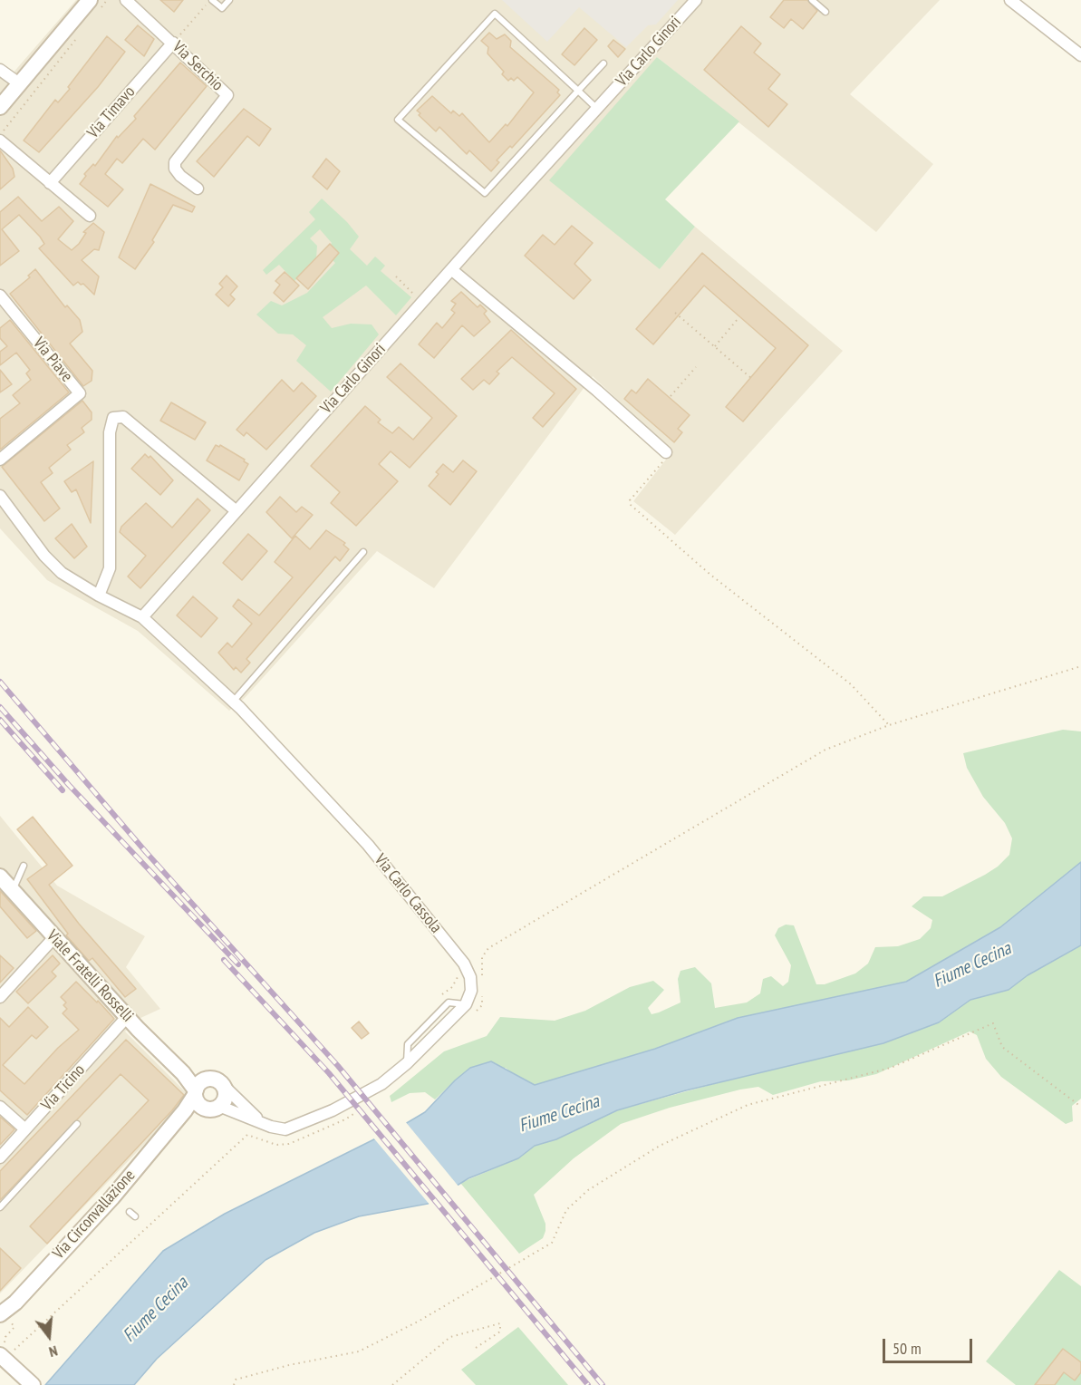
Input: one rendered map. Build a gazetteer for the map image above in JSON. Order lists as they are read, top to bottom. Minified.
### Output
{"streets":{"street":["Via Carlo Ginori","Via Serchio","Via Timavo","Via Piave","Via Carlo Cassola","Viale Fratelli Rosselli","Via Ticino","Via Circonvallazione"]},"crossings":[["Via Carlo Ginori","Via Carlo Cassola"],["Via Serchio","Via Timavo"],["Viale Fratelli Rosselli","Via Ticino"],["Viale Fratelli Rosselli","Via Circonvallazione"]],"water":["Fiume Cecina"],"scale_bar":"50 m","north":"bottom"}
